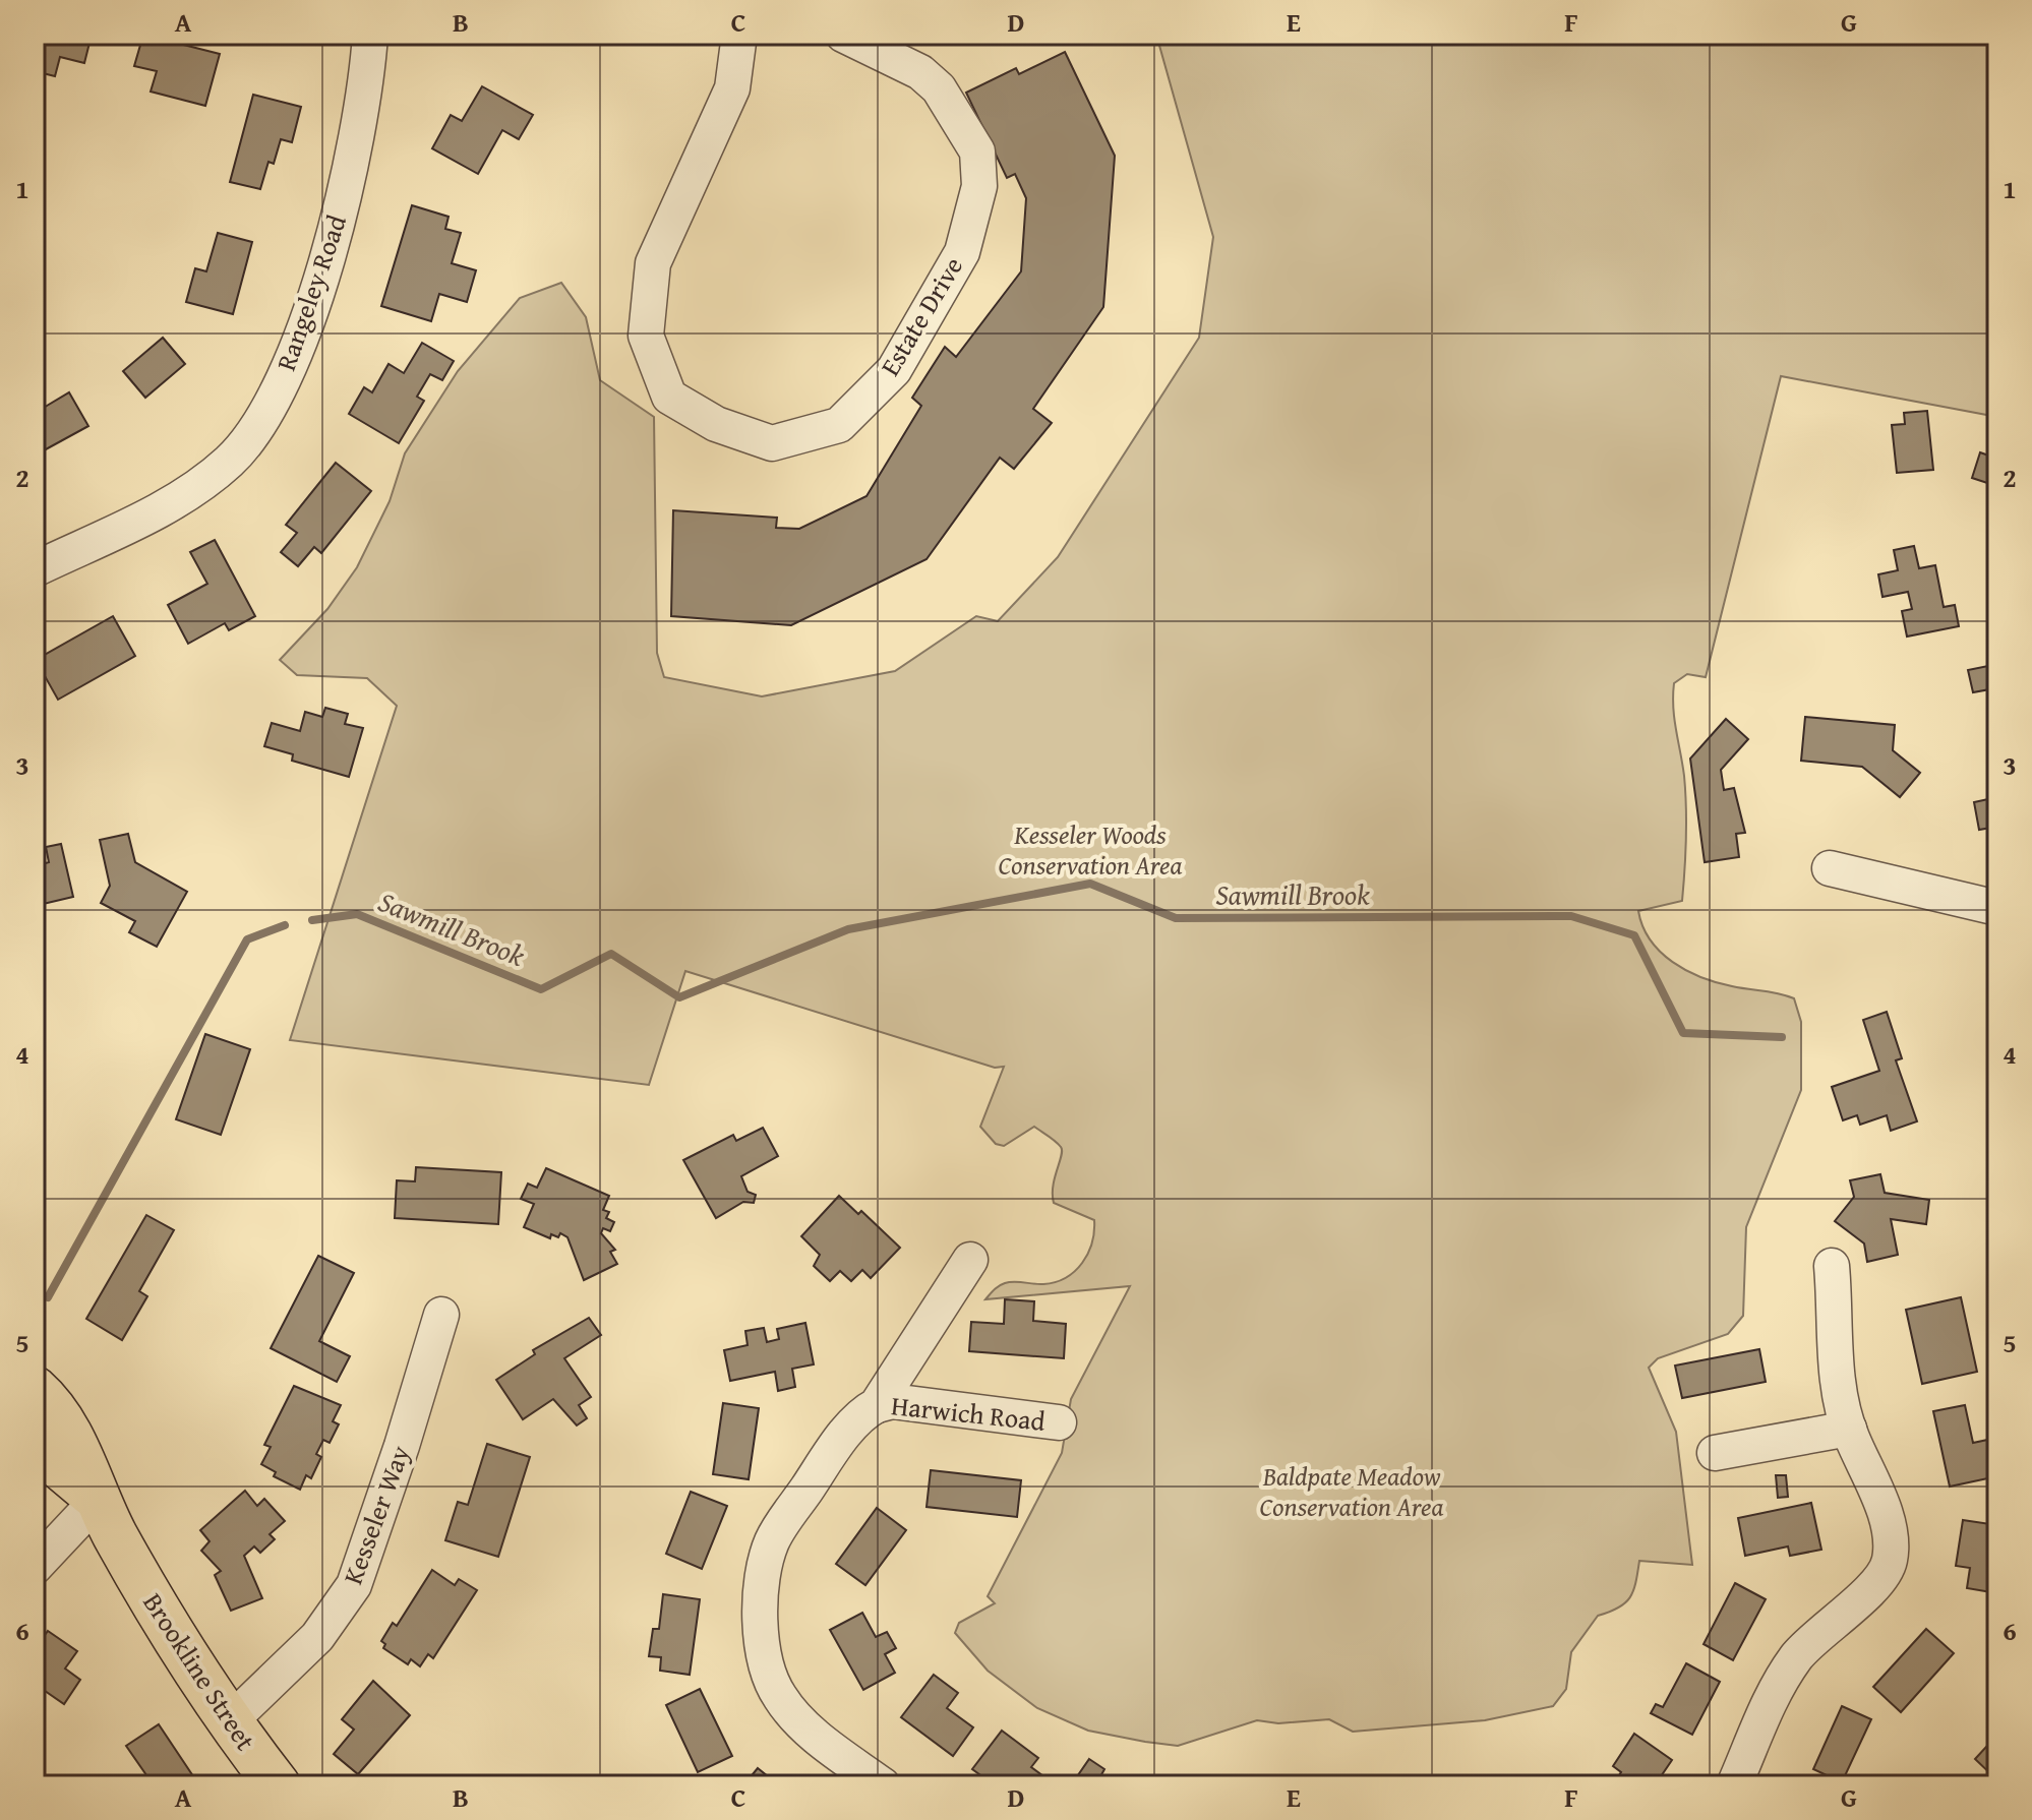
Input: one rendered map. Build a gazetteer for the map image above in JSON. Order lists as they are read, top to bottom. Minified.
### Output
{"streets":{"main road":["Brookline Street"],"street":["Rangeley Road","Estate Drive","Harwich Road","Kesseler Way"]},"crossings":[["Kesseler Way","Brookline Street"]],"water":["Sawmill Brook"],"parks":["Kesseler Woods Conservation Area","Baldpate Meadow Conservation Area"],"grid":{"columns":["A","B","C","D","E","F","G"],"rows":["1","2","3","4","5","6"]}}
